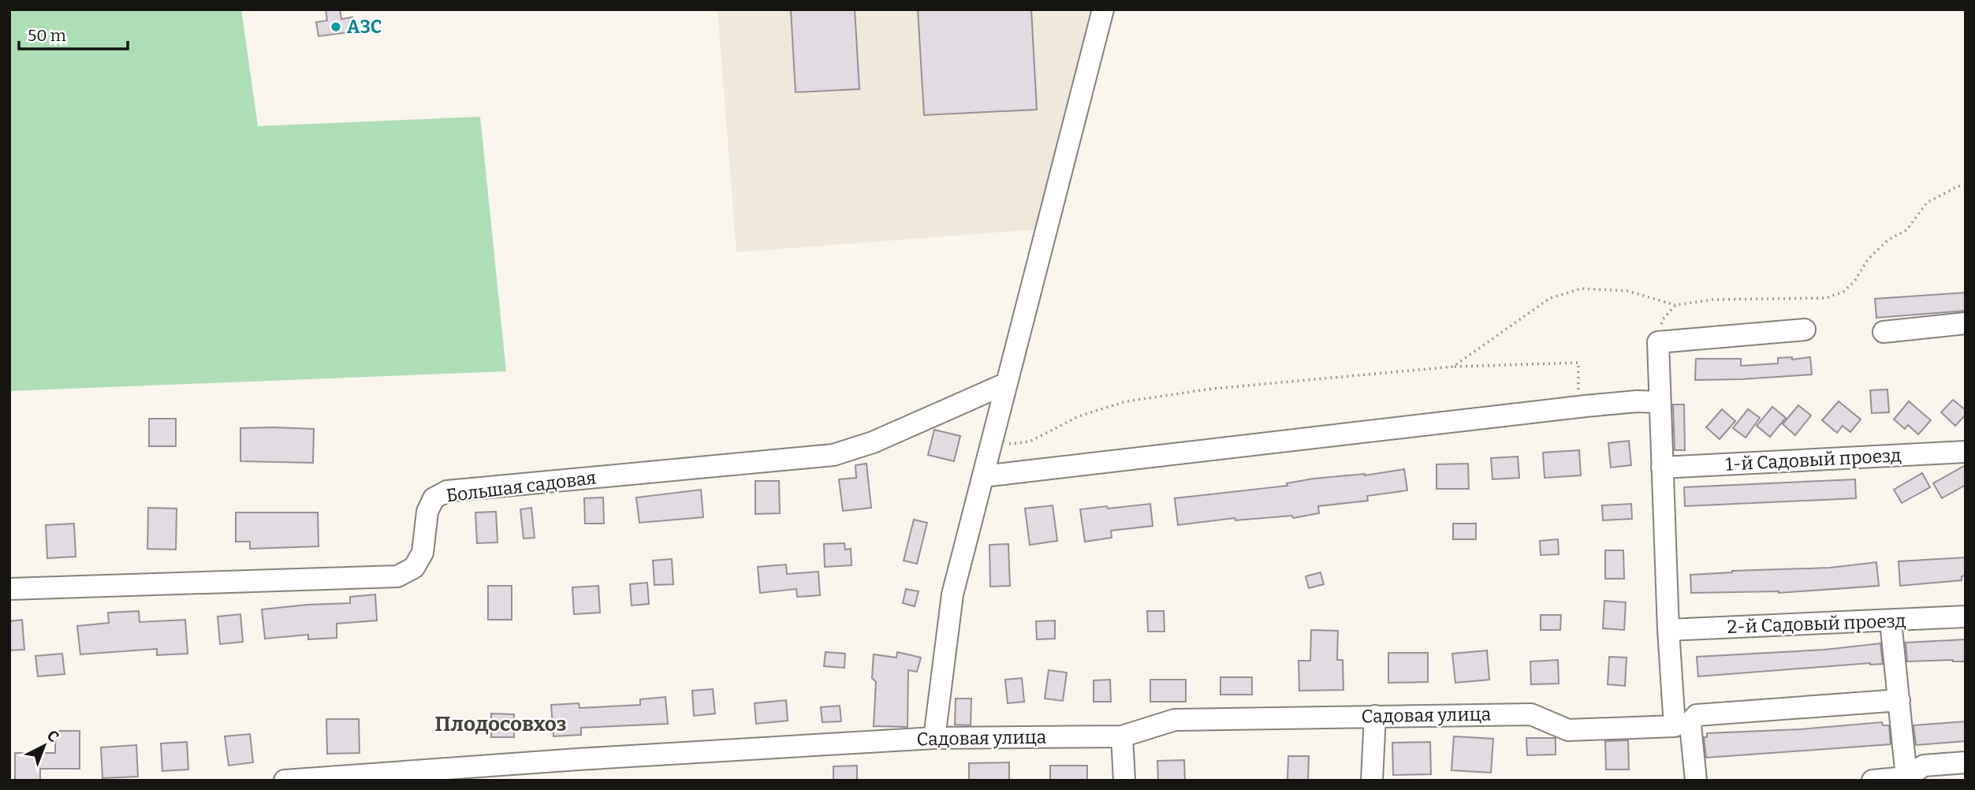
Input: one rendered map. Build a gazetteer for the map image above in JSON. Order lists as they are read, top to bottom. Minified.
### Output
{"streets":{"street":["1-й Садовый проезд","Большая садовая","2-й Садовый проезд","Садовая улица"]},"crossings":[["2-й Садовый проезд","Садовая улица"]],"districts":["Плодосовхоз"],"places":["АЗС"],"scale_bar":"50 m","north":"top right"}
